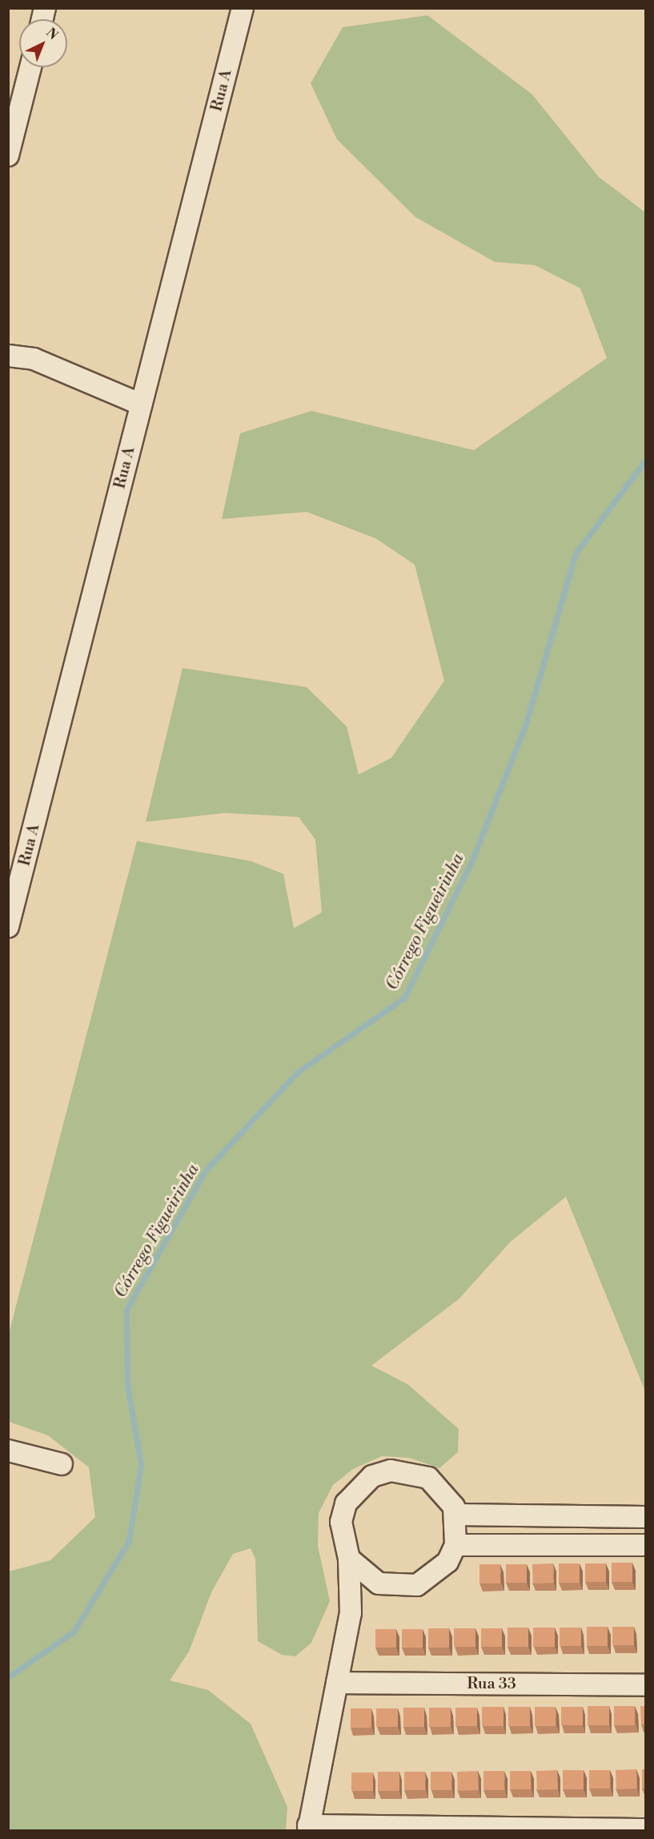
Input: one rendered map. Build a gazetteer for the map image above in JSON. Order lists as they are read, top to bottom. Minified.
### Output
{"streets":{"street":["Rua A","Rua 33"]},"water":["Córrego Figueirinha"],"north":"top right"}
